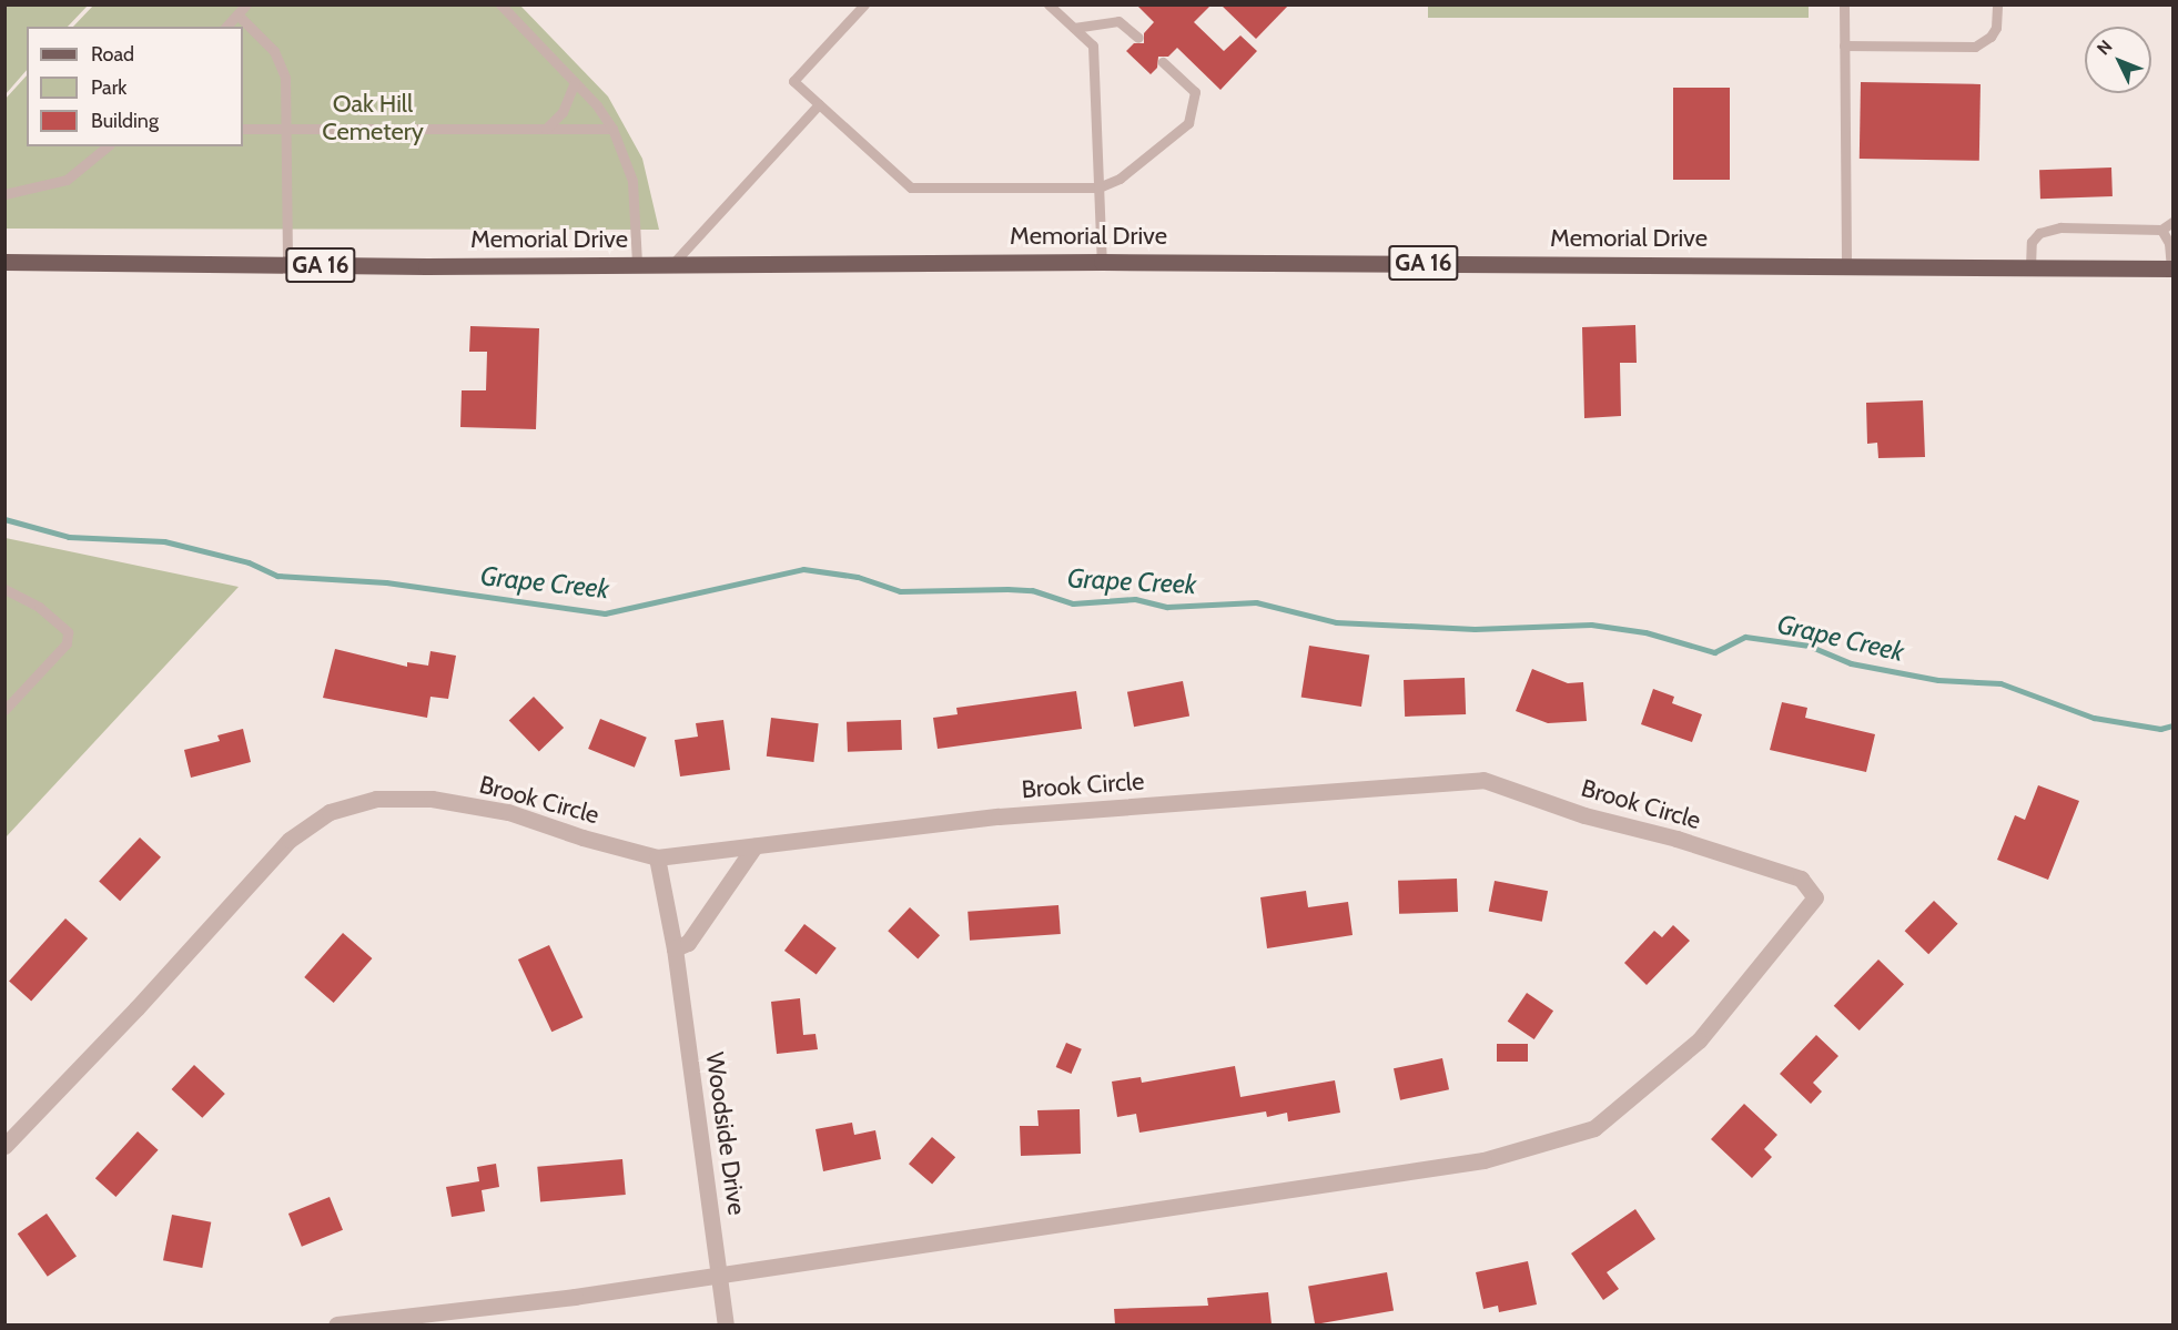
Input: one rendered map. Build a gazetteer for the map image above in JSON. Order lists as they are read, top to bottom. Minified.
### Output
{"streets":{"main road":["Memorial Drive","GA 16"],"street":["Brook Circle","Woodside Drive"]},"crossings":[["Brook Circle","Woodside Drive"]],"water":["Grape Creek"],"parks":["Oak Hill Cemetery"],"legend":["Road","Park","Building"],"north":"top left"}
